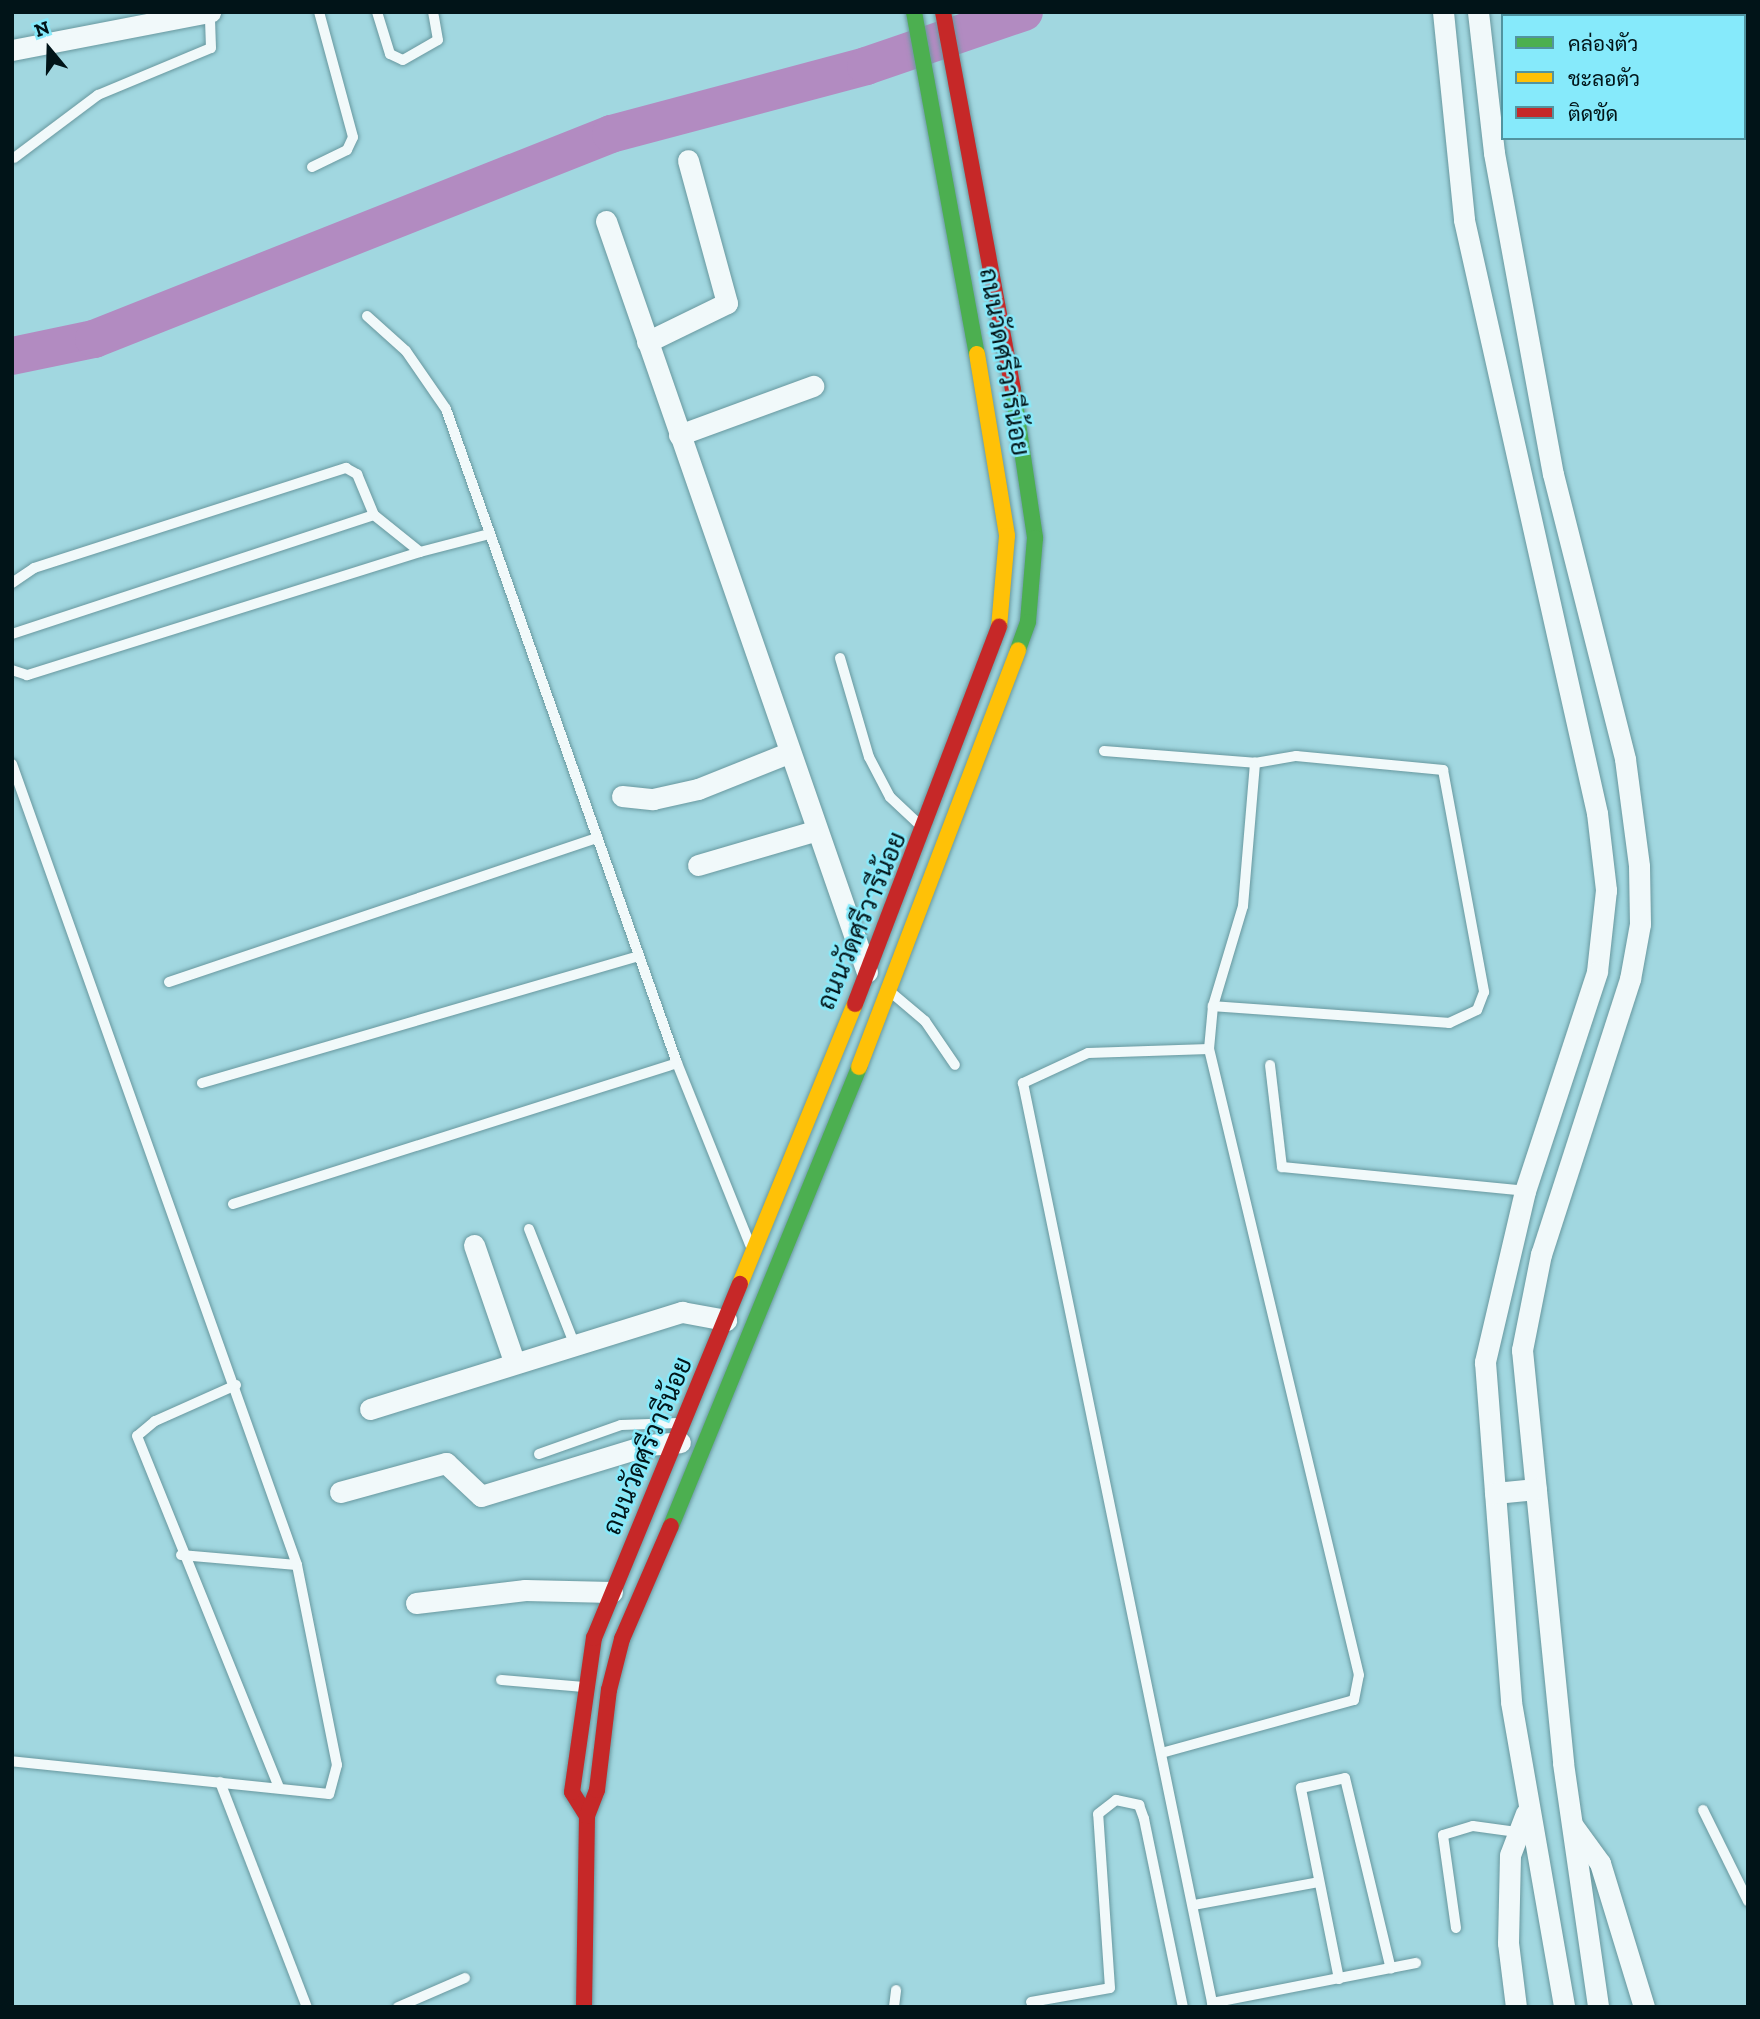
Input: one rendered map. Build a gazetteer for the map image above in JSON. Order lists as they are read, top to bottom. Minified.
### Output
{"streets":{"main road":["ถนนวัดศรีวารีน้อย"]},"legend":["คล่องตัว","ชะลอตัว","ติดขัด"],"north":"top"}
